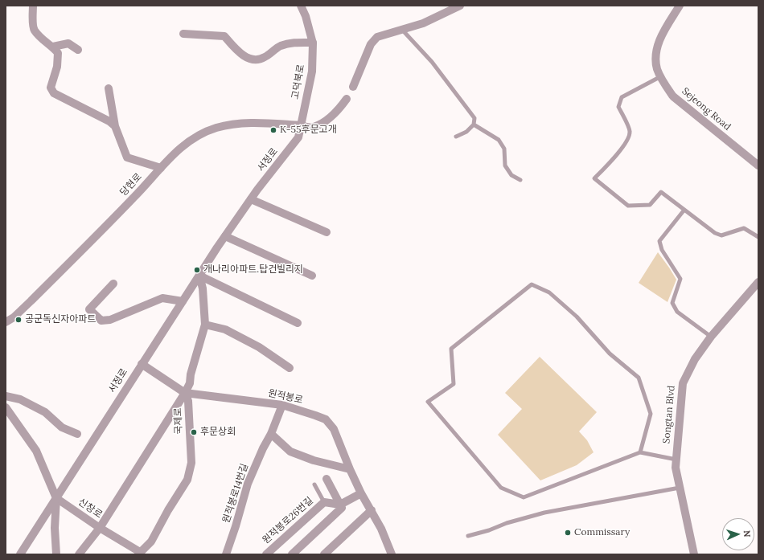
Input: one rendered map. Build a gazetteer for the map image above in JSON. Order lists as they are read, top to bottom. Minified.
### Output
{"streets":{"street":["고덕북로","Sejeong Road","서정로","당현로","원적봉로","Songtan Blvd","국제로","원적봉로14번길","신창로","원적봉로26번길"]},"crossings":[["고덕북로","서정로"],["고덕북로","당현로"],["서정로","당현로"],["서정로","원적봉로"],["서정로","신창로"],["원적봉로","국제로"],["원적봉로","원적봉로14번길"]],"places":["K-55후문고개","개나리아파트.탑건빌리지","공군독신자아파트","후문상회","Commissary"],"north":"right"}
